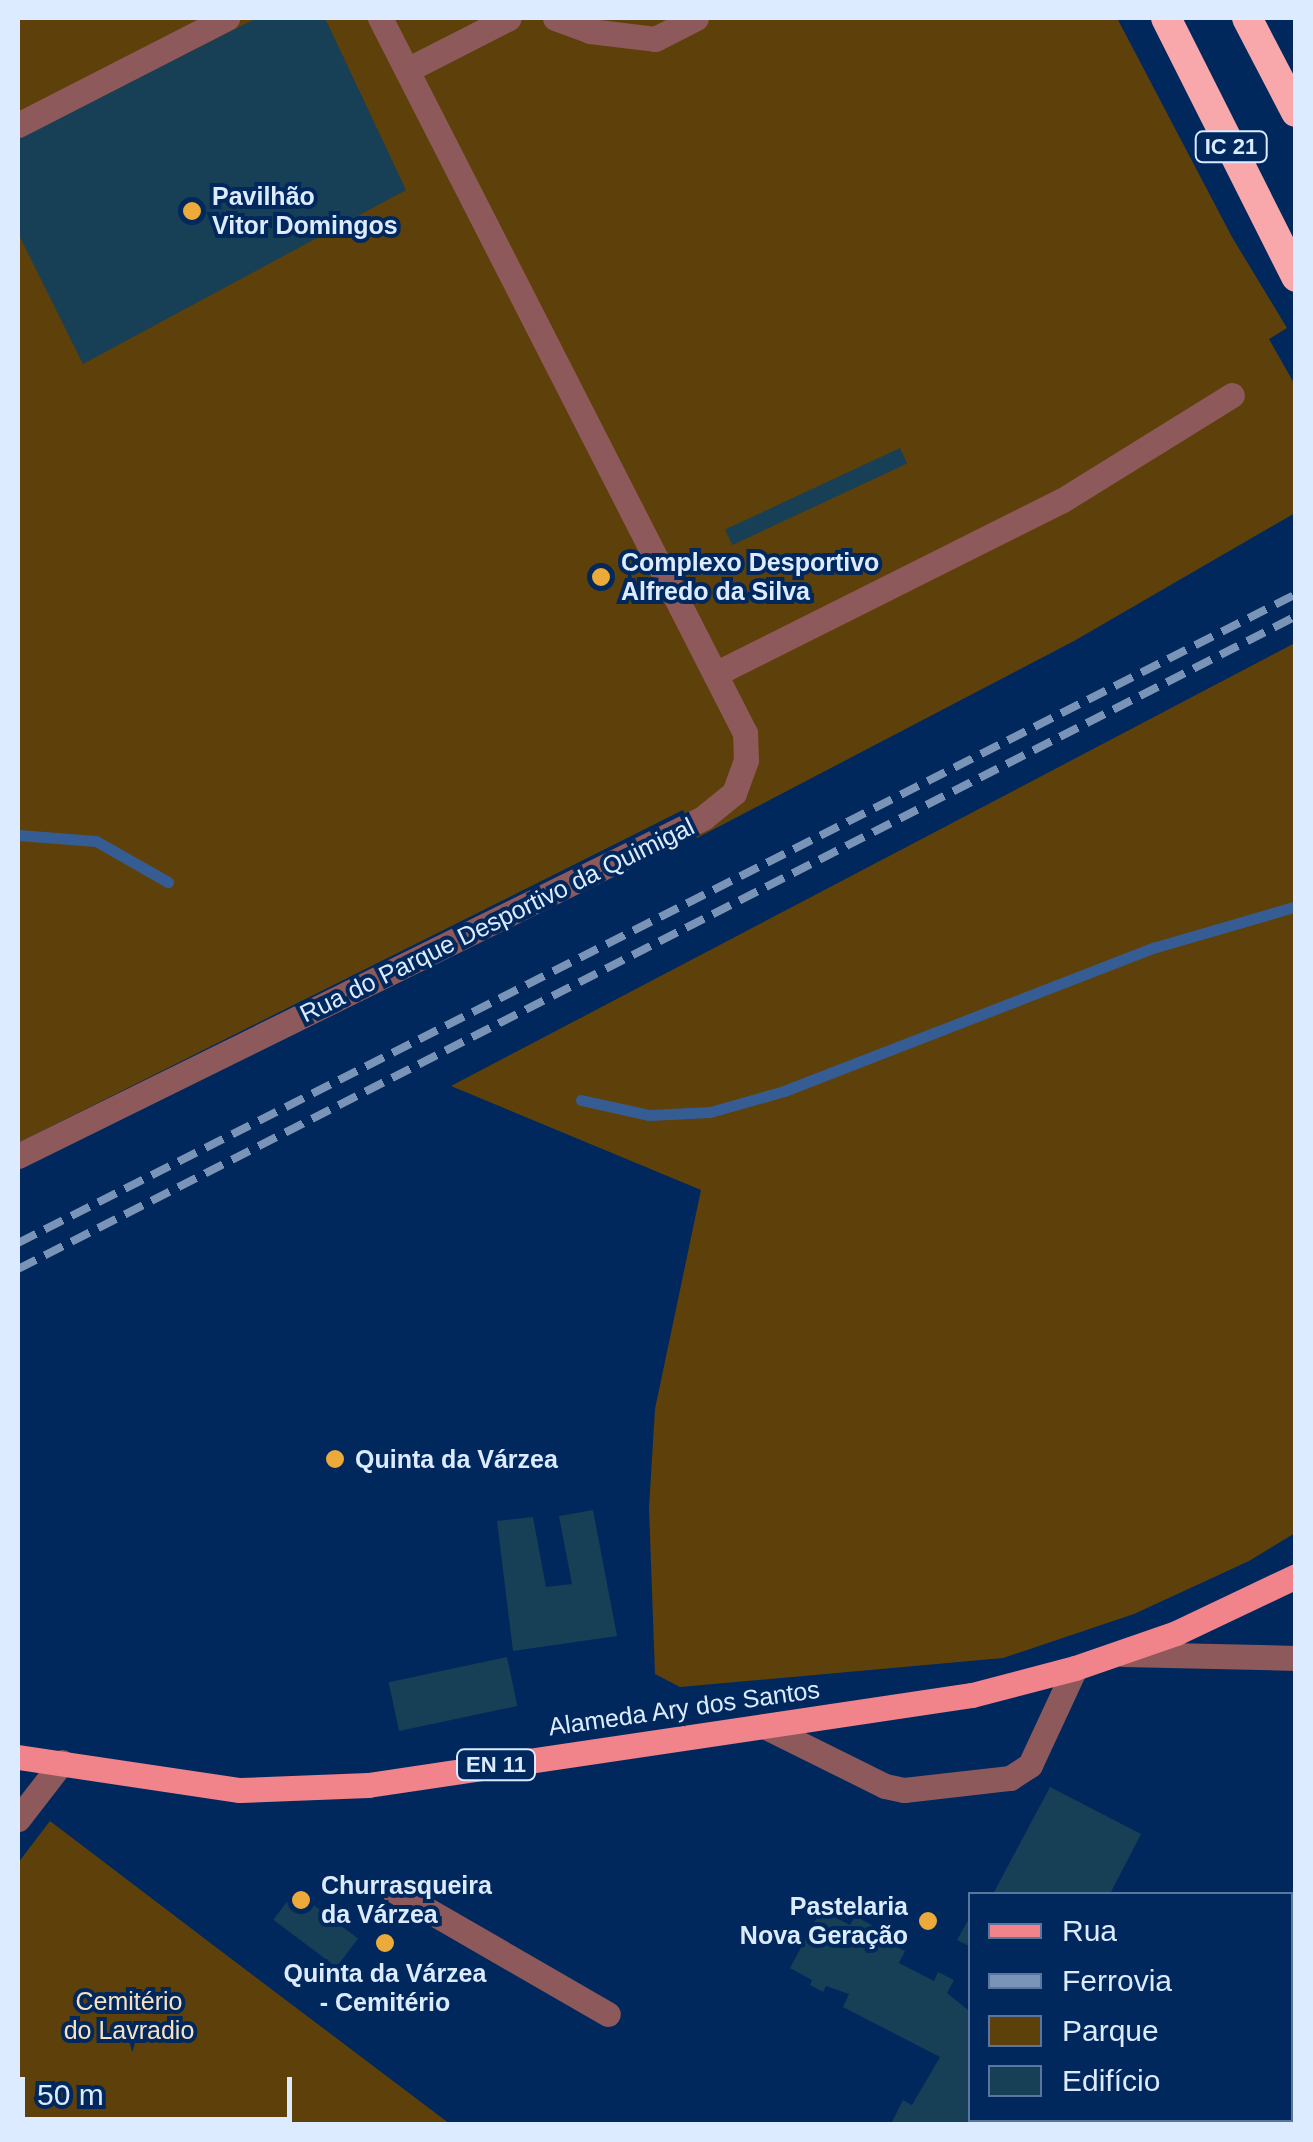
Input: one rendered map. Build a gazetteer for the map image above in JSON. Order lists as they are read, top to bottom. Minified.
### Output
{"streets":{"highway":["IC 21"],"main road":["Alameda Ary dos Santos","EN 11"],"street":["Rua do Parque Desportivo da Quimigal"]},"crossings":[["Alameda Ary dos Santos","EN 11"]],"parks":["Cemitério do Lavradio"],"places":["Pavilhão Vitor Domingos","Complexo Desportivo Alfredo da Silva","Quinta da Várzea","Churrasqueira da Várzea","Pastelaria Nova Geração","Quinta da Várzea - Cemitério"],"legend":["Rua","Ferrovia","Parque","Edifício"],"scale_bar":"50 m"}
